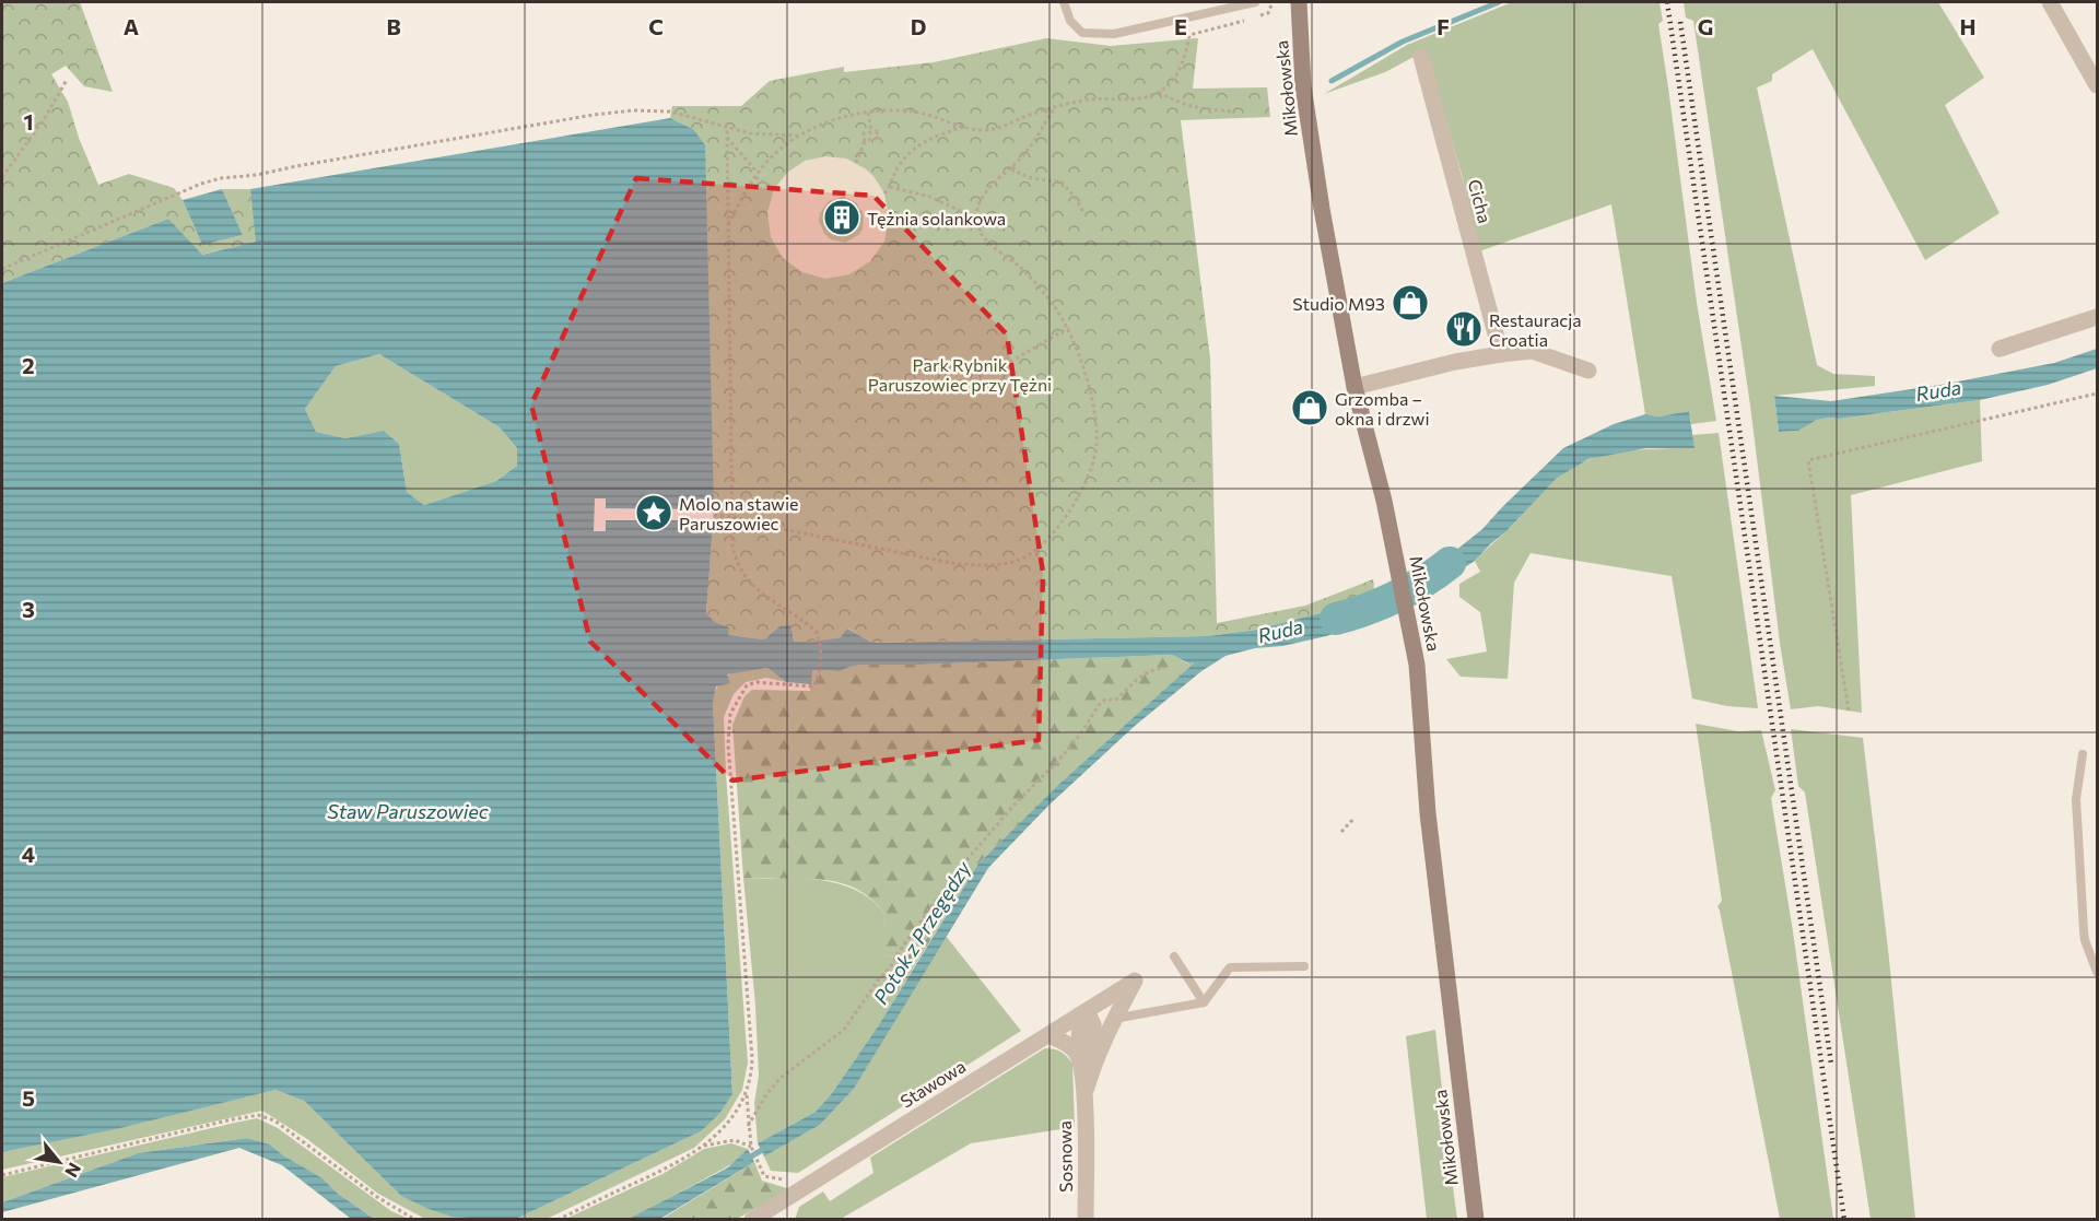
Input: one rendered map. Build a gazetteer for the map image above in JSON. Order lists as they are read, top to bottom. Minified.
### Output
{"streets":{"main road":["Mikołowska"],"street":["Cicha","Stawowa","Sosnowa"]},"crossings":[["Stawowa","Sosnowa"]],"water":["Ruda","Staw Paruszowiec","Potok z Przegędzy"],"parks":["Park Rybnik Paruszowiec przy Tężni"],"places":{"building":["Tężnia solankowa"],"shop":["Studio M93","Grzomba – okna i drzwi"],"restaurant":["Restauracja Croatia"],"place":["Molo na stawie Paruszowiec"]},"north":"bottom right","grid":{"columns":["A","B","C","D","E","F","G","H"],"rows":["1","2","3","4","5"]}}
